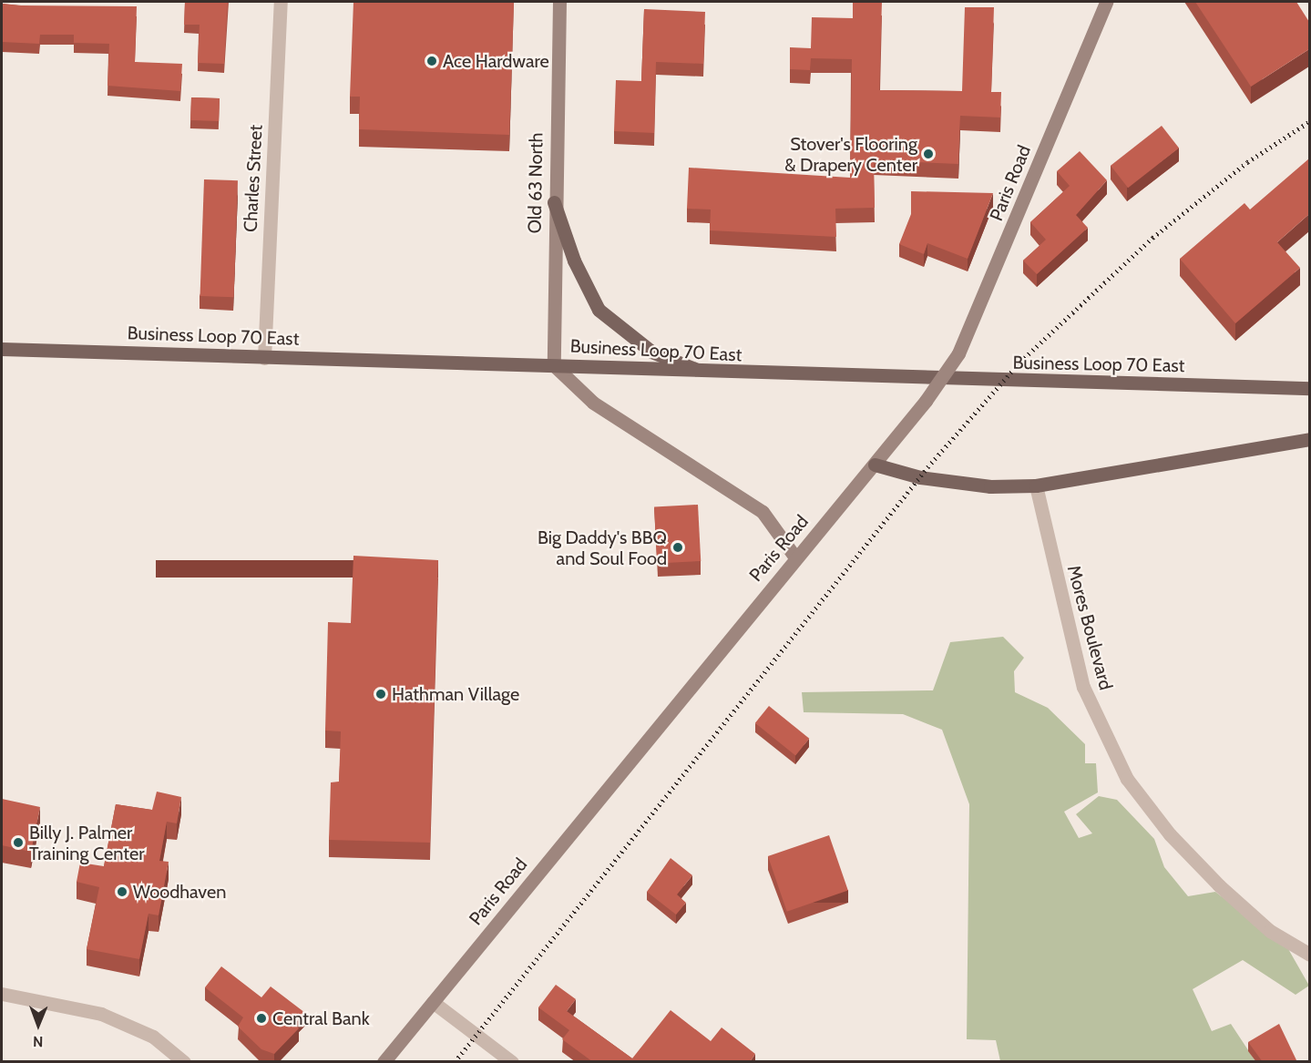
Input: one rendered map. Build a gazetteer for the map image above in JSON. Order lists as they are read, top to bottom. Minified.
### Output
{"streets":{"main road":["Old 63 North","Paris Road","Business Loop 70 East"],"street":["Charles Street","Mores Boulevard"]},"crossings":[["Charles Street","Business Loop 70 East"],["Old 63 North","Business Loop 70 East"]],"places":["Ace Hardware","Stover's Flooring & Drapery Center","Big Daddy's BBQ and Soul Food","Hathman Village","Billy J. Palmer Training Center","Woodhaven","Central Bank"],"north":"bottom"}
